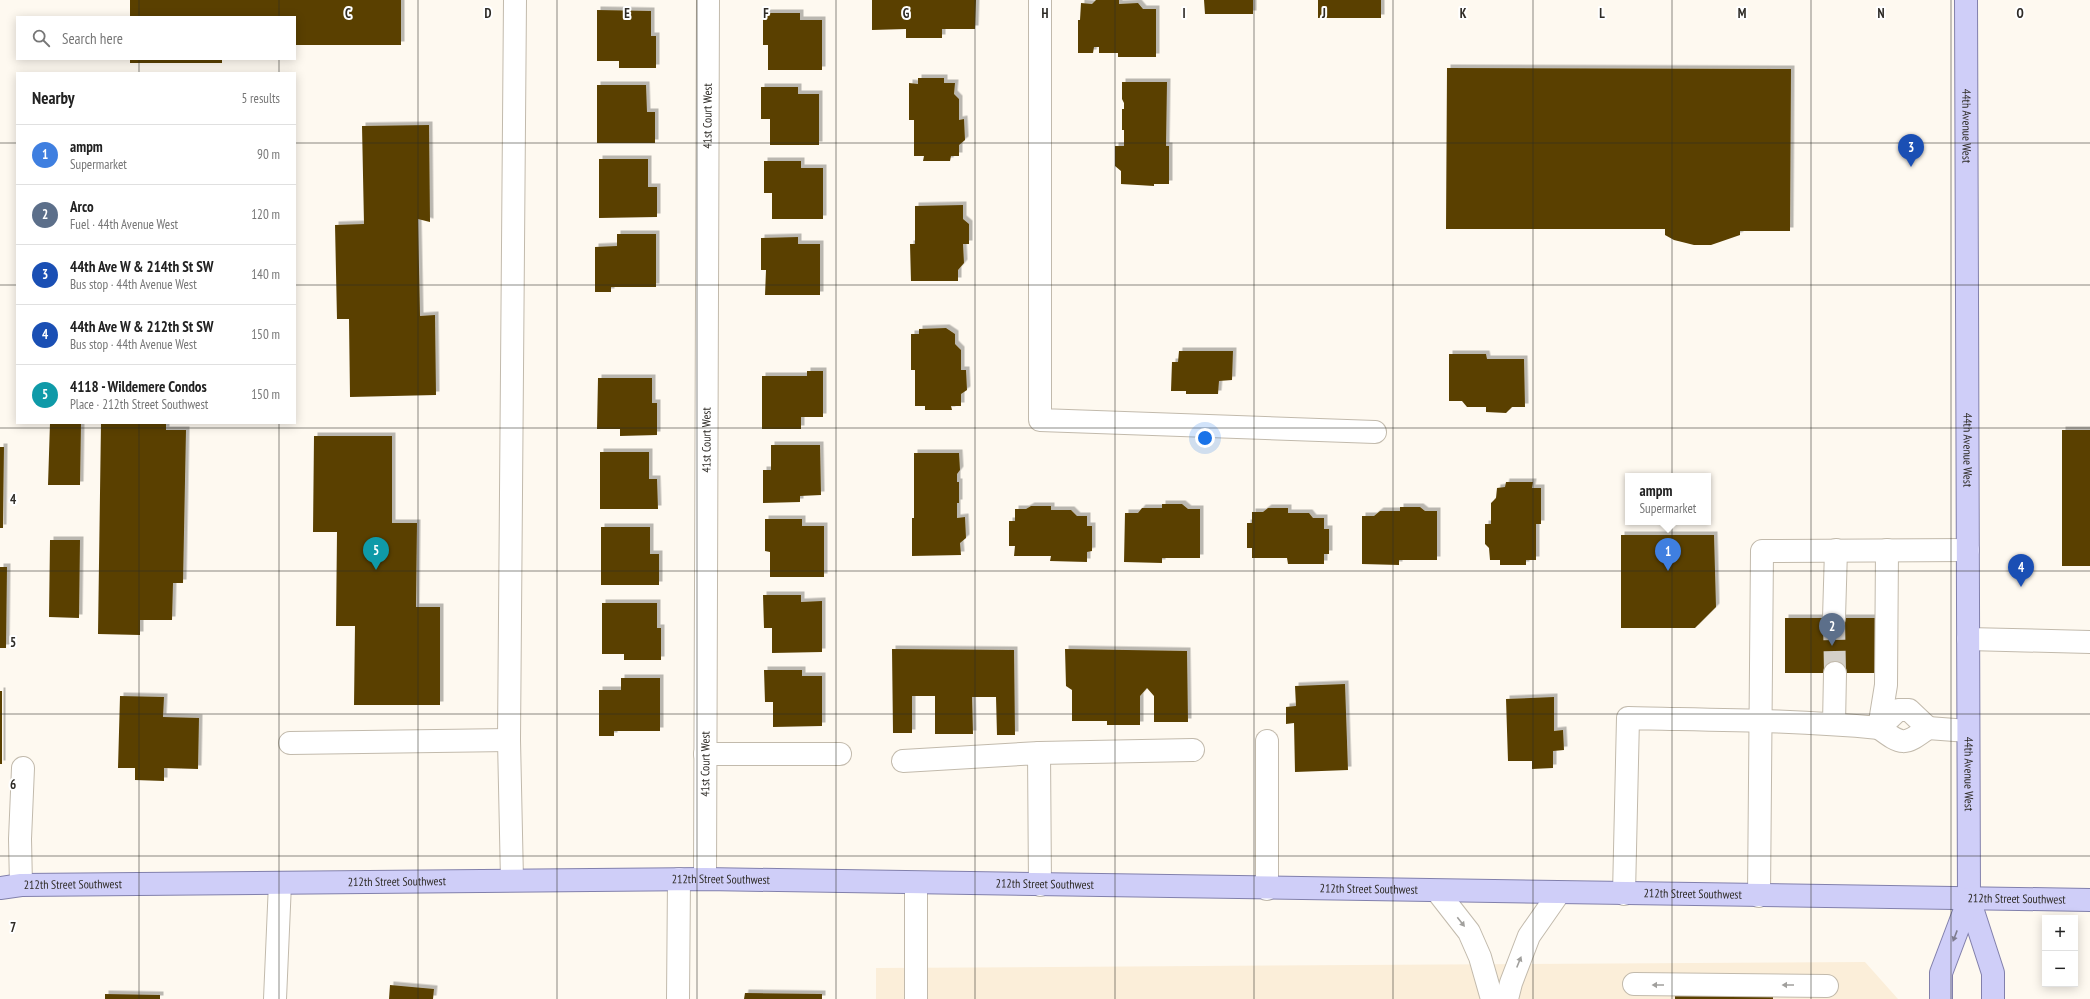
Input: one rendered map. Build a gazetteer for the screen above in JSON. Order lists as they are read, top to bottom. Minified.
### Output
{"streets":{"main road":["44th Avenue West","212th Street Southwest"],"street":["41st Court West"]},"crossings":[["41st Court West","212th Street Southwest"],["44th Avenue West","212th Street Southwest"]],"page":{"search":"Search here","heading":["Nearby","5 results"],"list":[{"mark":"1","name":"ampm","note":"Supermarket","value":"90 m"},{"mark":"2","name":"Arco","note":"Fuel · 44th Avenue West","value":"120 m"},{"mark":"3","name":"44th Ave W & 214th St SW","note":"Bus stop · 44th Avenue West","value":"140 m"},{"mark":"4","name":"44th Ave W & 212th St SW","note":"Bus stop · 44th Avenue West","value":"150 m"},{"mark":"5","name":"4118 - Wildemere Condos","note":"Place · 212th Street Southwest","value":"150 m"}],"pins":["3","5","1","4","2"],"popup":["ampm","Supermarket"],"map_buttons":["+","−"]},"grid":{"columns":["C","D","E","F","G","H","I","J","K","L","M","N","O"],"rows":["4","5","6","7"]}}
